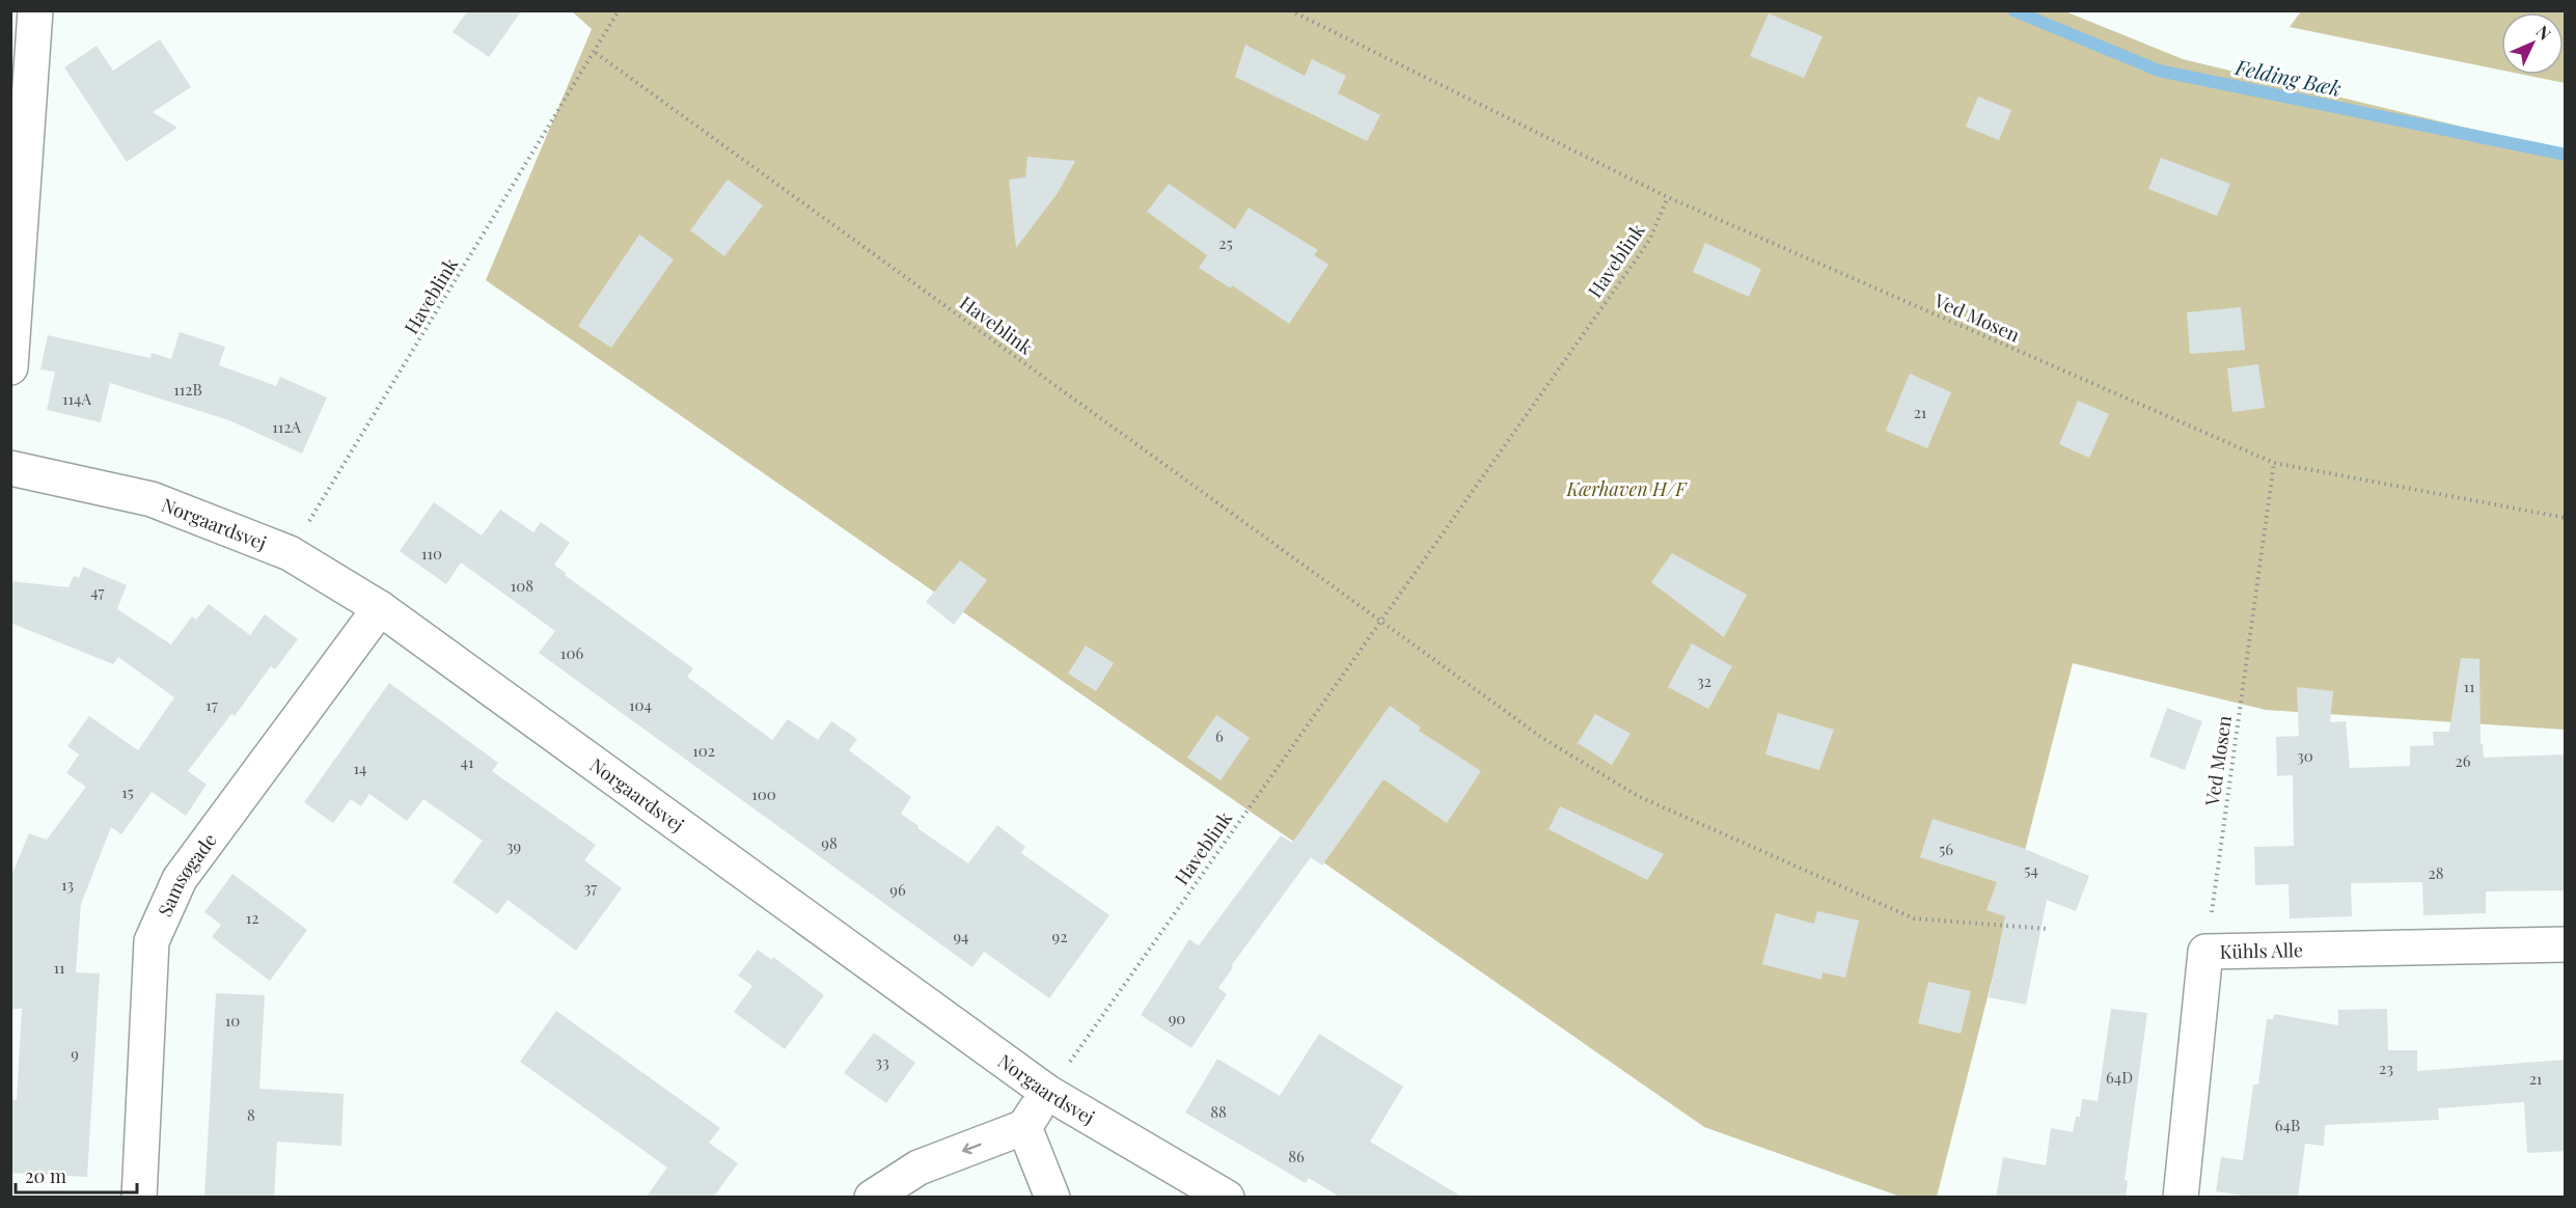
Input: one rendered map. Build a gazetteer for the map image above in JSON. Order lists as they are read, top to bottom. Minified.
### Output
{"streets":{"street":["Norgaardsvej","Samsøgade","Kühls Alle"],"path":["Haveblink","Ved Mosen"]},"crossings":[["Haveblink","Ved Mosen"],["Haveblink","Norgaardsvej"],["Ved Mosen","Kühls Alle"],["Norgaardsvej","Samsøgade"]],"water":["Felding Bæk"],"parks":["Kærhaven H/F"],"house_numbers":["25","112B","114A","21","112A","110","108","47","106","32","11","17","104","6","102","30","26","41","14","15","100","98","39","56","54","28","13","37","96","12","94","92","11","90","10","9","33","23","64D","21","88","8","64B","86"],"scale_bar":"20 m","north":"top right"}
